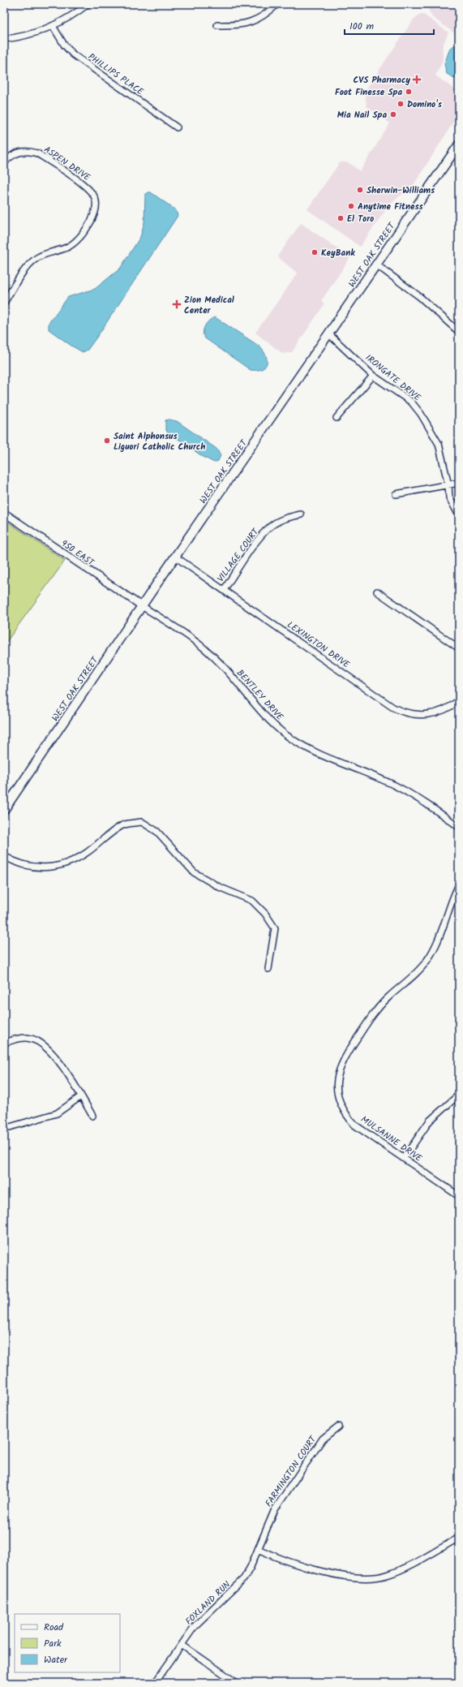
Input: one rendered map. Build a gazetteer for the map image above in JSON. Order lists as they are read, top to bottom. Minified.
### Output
{"streets":{"main road":["WEST OAK STREET"],"street":["PHILLIPS PLACE","ASPEN DRIVE","IRONGATE DRIVE","950 EAST","VILLAGE COURT","LEXINGTON DRIVE","BENTLEY DRIVE","MULSANNE DRIVE","FARMINGTON COURT","FOXLAND RUN"]},"crossings":[["WEST OAK STREET","IRONGATE DRIVE"],["WEST OAK STREET","950 EAST"],["WEST OAK STREET","LEXINGTON DRIVE"],["WEST OAK STREET","BENTLEY DRIVE"],["950 EAST","BENTLEY DRIVE"],["VILLAGE COURT","LEXINGTON DRIVE"],["FARMINGTON COURT","FOXLAND RUN"]],"places":{"health":["CVS Pharmacy","Zion Medical Center"],"other":["Foot Finesse Spa","Domino's","Mia Nail Spa","Sherwin-Williams","Anytime Fitness","El Toro","KeyBank","Saint Alphonsus Liguori Catholic Church"]},"legend":["Road","Park","Water"],"scale_bar":"100 m"}
